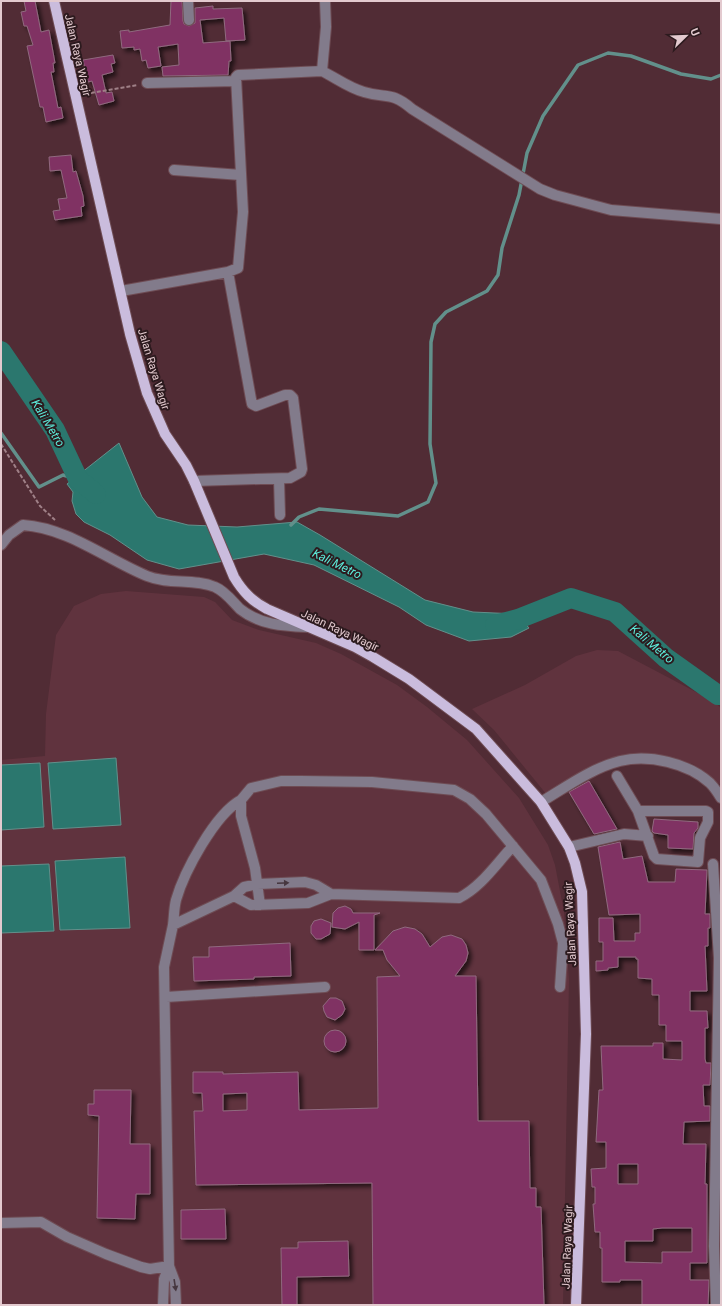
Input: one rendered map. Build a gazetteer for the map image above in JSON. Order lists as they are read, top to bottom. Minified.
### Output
{"streets":{"main road":["Jalan Raya Wagir"]},"water":["Kali Metro"],"north":"top right"}
